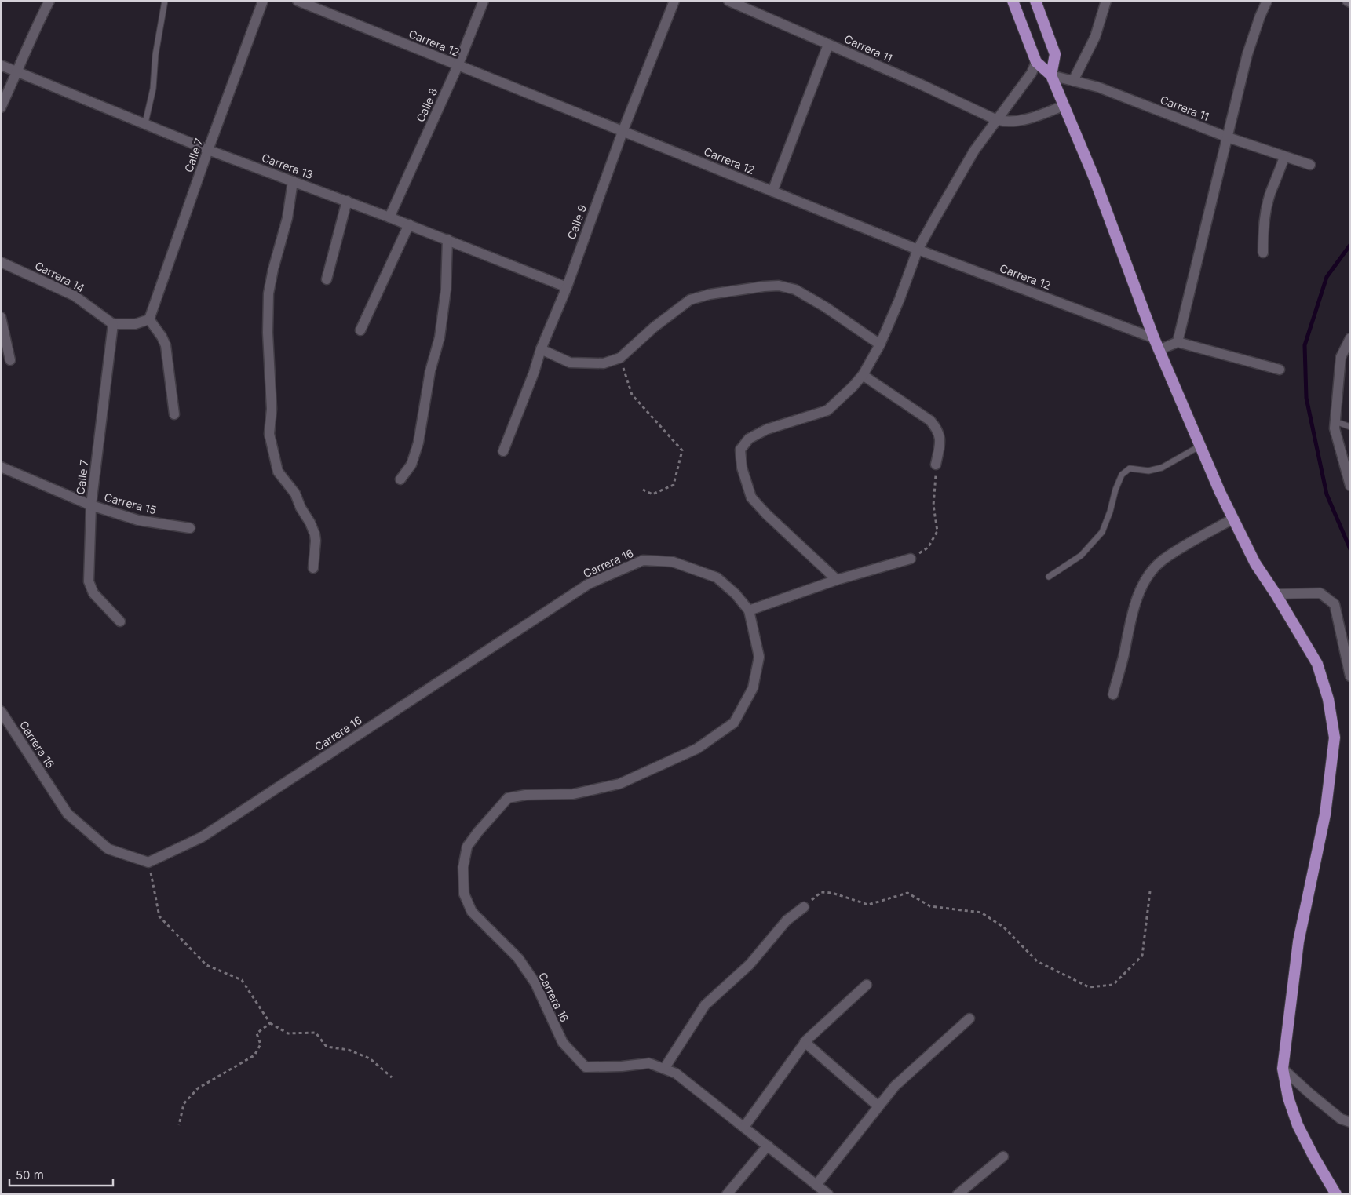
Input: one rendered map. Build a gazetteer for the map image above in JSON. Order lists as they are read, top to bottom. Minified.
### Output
{"streets":{"street":["Carrera 12","Carrera 11","Calle 8","Calle 7","Carrera 13","Calle 9","Carrera 14","Carrera 15","Carrera 16"]},"crossings":[["Carrera 12","Calle 8"],["Carrera 12","Calle 9"],["Calle 8","Carrera 13"],["Calle 7","Carrera 13"],["Calle 7","Carrera 14"],["Calle 7","Carrera 15"],["Carrera 13","Calle 9"]],"scale_bar":"50 m"}
